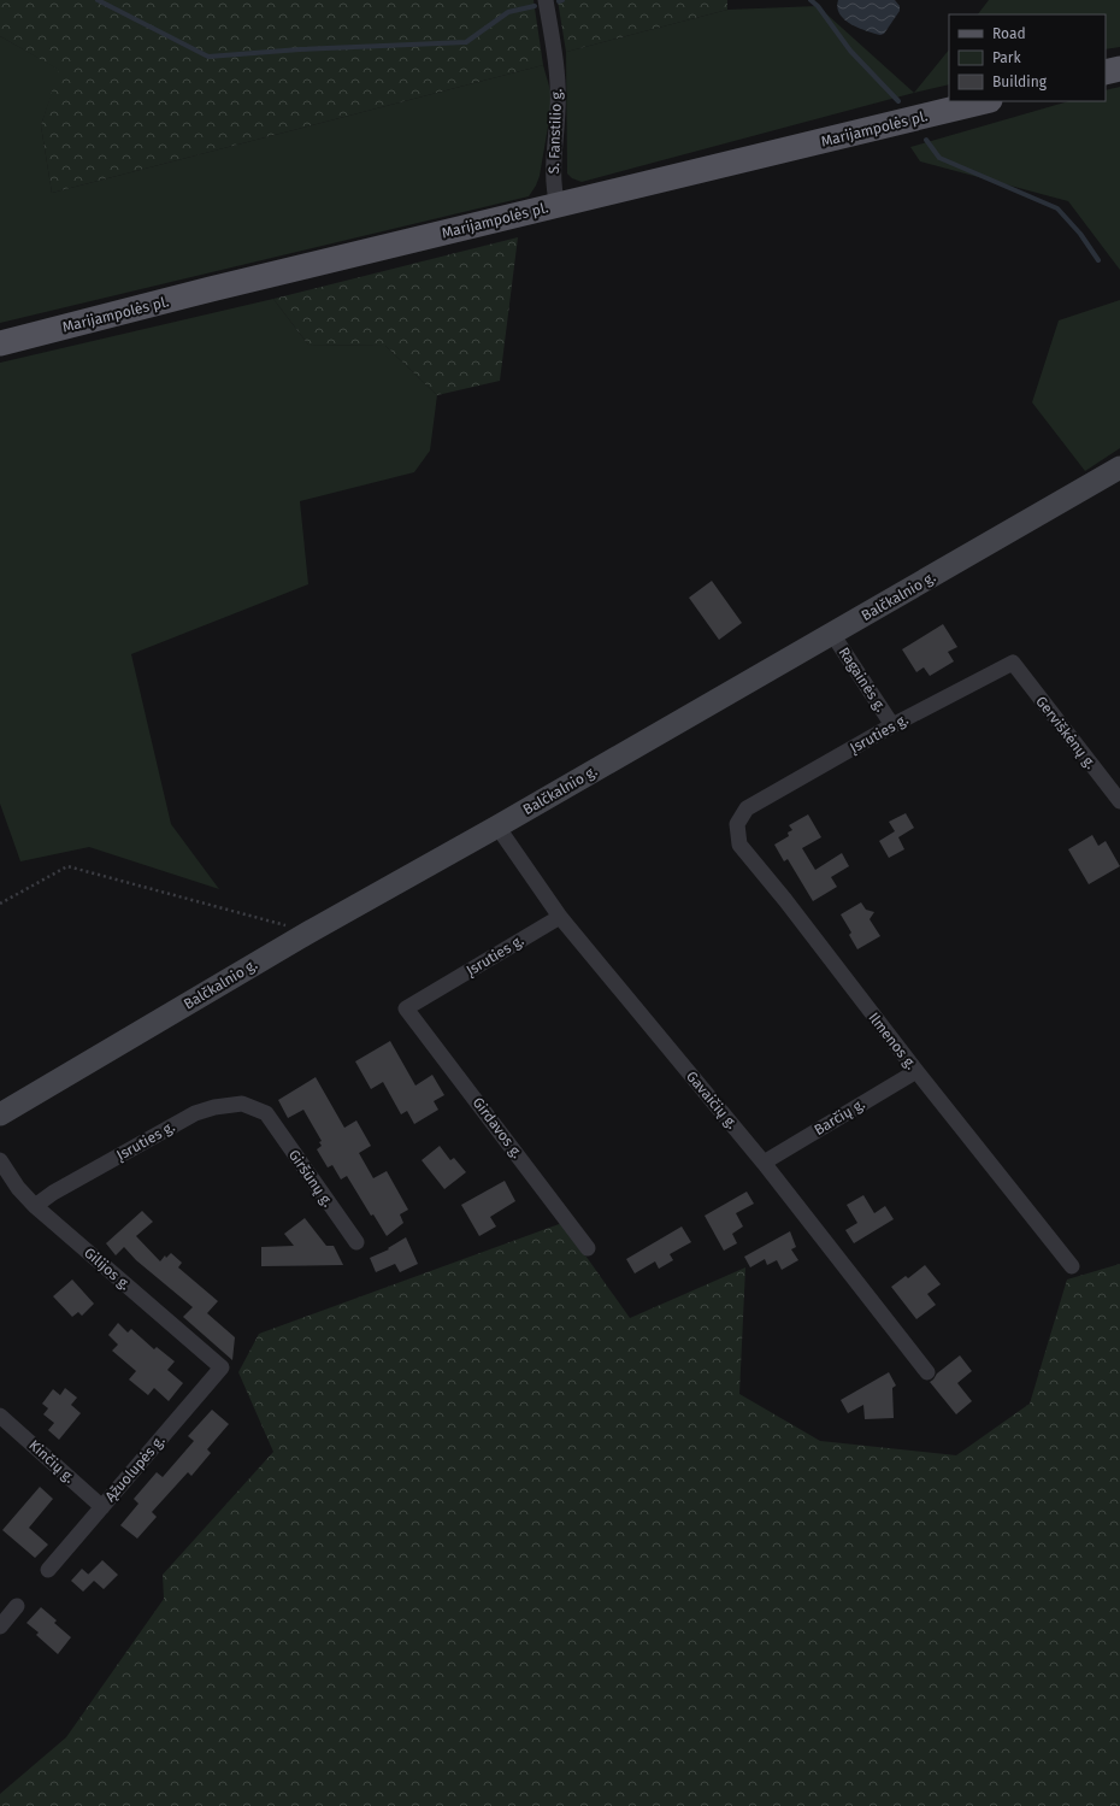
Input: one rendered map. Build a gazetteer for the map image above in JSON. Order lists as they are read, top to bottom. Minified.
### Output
{"streets":{"main road":["Marijampolės pl."],"street":["S. Fanstilio g.","Balčkalnio g.","Ragainės g.","Gerviškėnų g.","Įsruties g.","Ilmenos g.","Gavaičių g.","Barčių g.","Girdavos g.","Giršūnų g.","Gilijos g.","Kinčių g.","Ąžuolupės g."]},"crossings":[["Marijampolės pl.","S. Fanstilio g."],["Balčkalnio g.","Ragainės g."],["Balčkalnio g.","Gavaičių g."],["Ragainės g.","Įsruties g."],["Gerviškėnų g.","Įsruties g."],["Įsruties g.","Ilmenos g."],["Įsruties g.","Gavaičių g."],["Įsruties g.","Girdavos g."],["Įsruties g.","Giršūnų g."],["Įsruties g.","Gilijos g."],["Ilmenos g.","Barčių g."],["Gavaičių g.","Barčių g."],["Gilijos g.","Ąžuolupės g."],["Kinčių g.","Ąžuolupės g."]],"legend":["Road","Park","Building"]}
